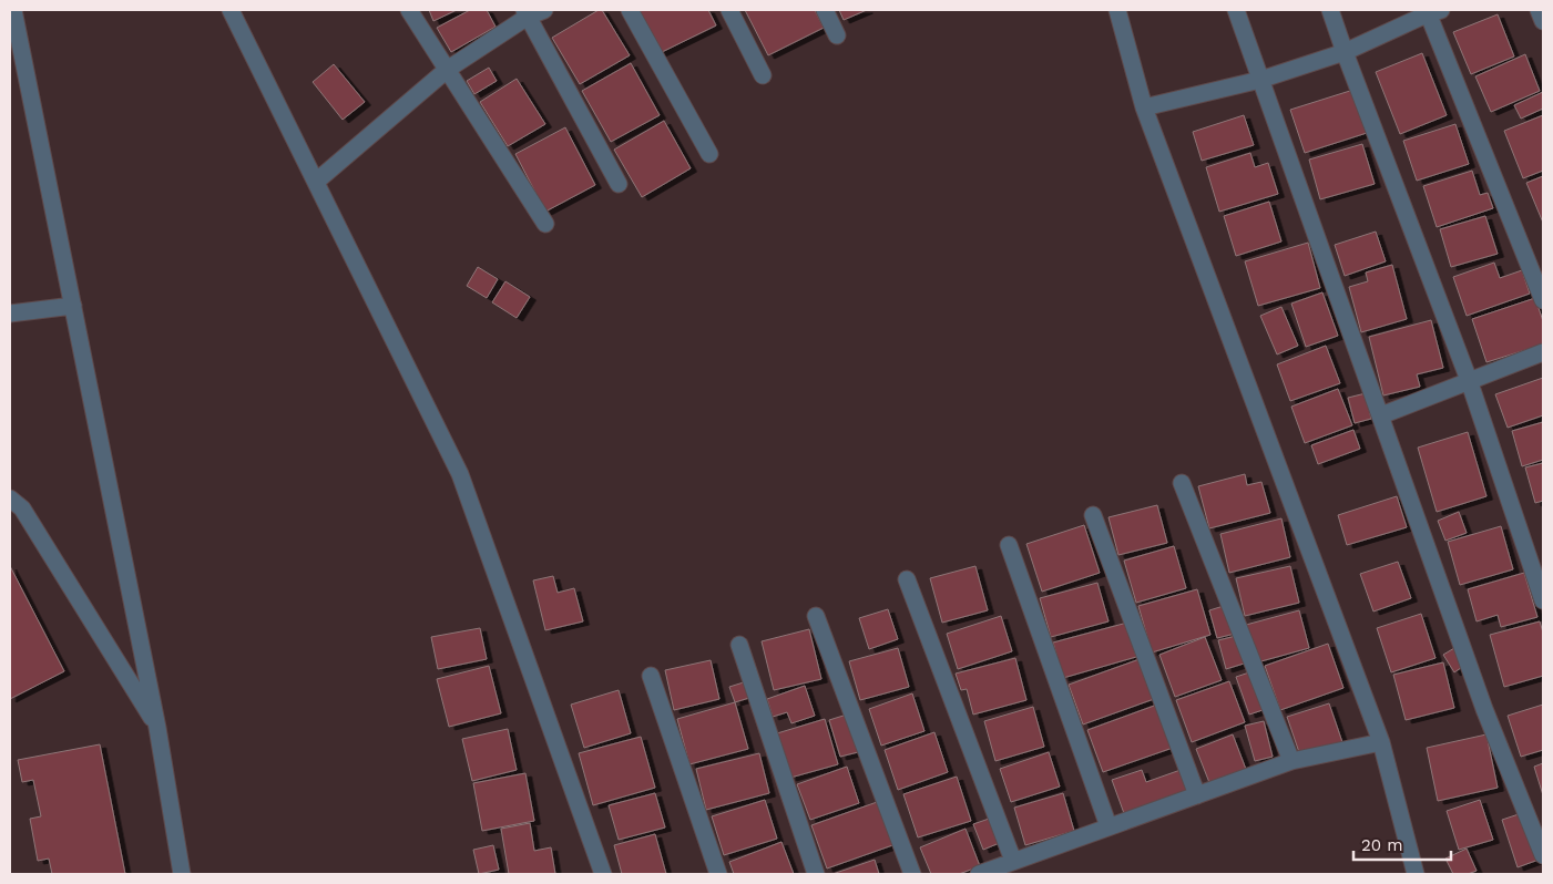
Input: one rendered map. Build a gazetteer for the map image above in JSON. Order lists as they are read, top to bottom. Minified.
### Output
{"scale_bar":"20 m"}
